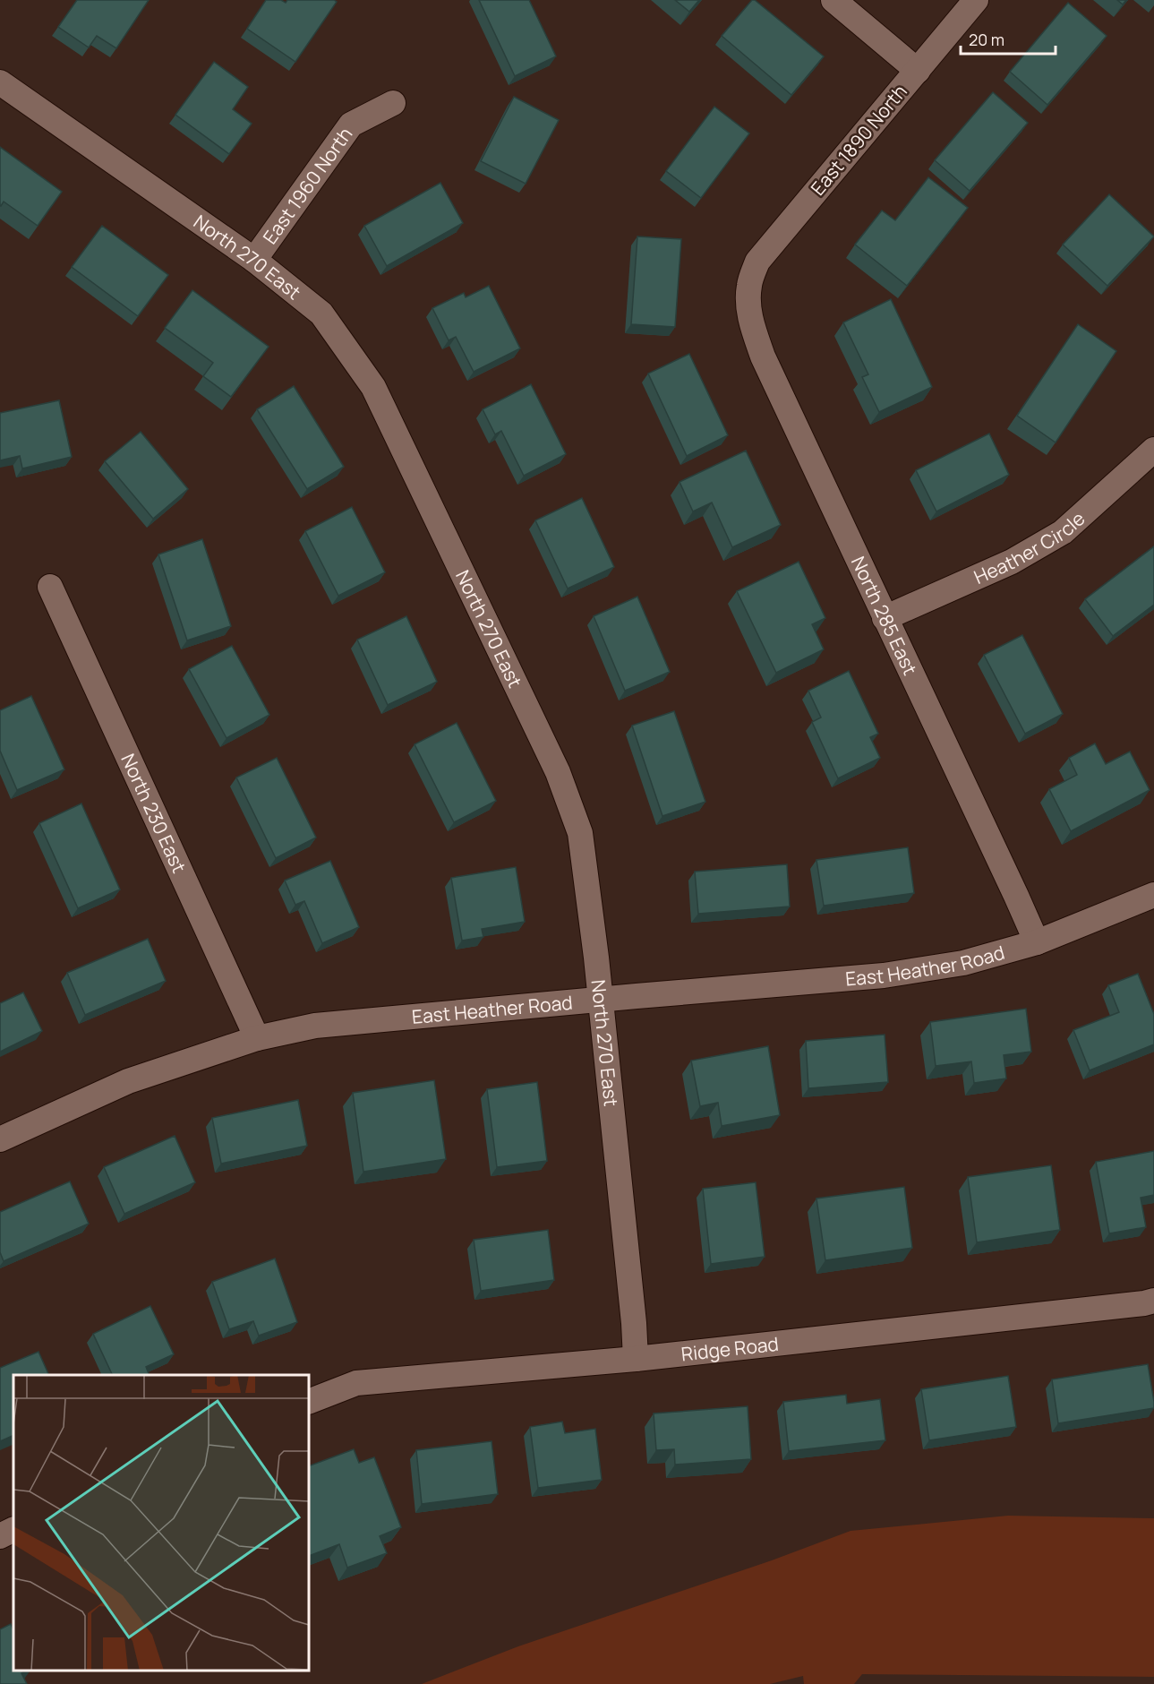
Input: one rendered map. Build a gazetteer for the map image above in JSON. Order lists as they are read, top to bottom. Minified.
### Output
{"streets":{"street":["East 1890 North","East 1960 North","North 270 East","Heather Circle","North 285 East","North 230 East","East Heather Road","Ridge Road"]},"crossings":[["East 1890 North","North 285 East"],["East 1960 North","North 270 East"],["North 270 East","East Heather Road"],["North 270 East","Ridge Road"],["Heather Circle","North 285 East"],["North 285 East","East Heather Road"],["North 230 East","East Heather Road"]],"scale_bar":"20 m"}
